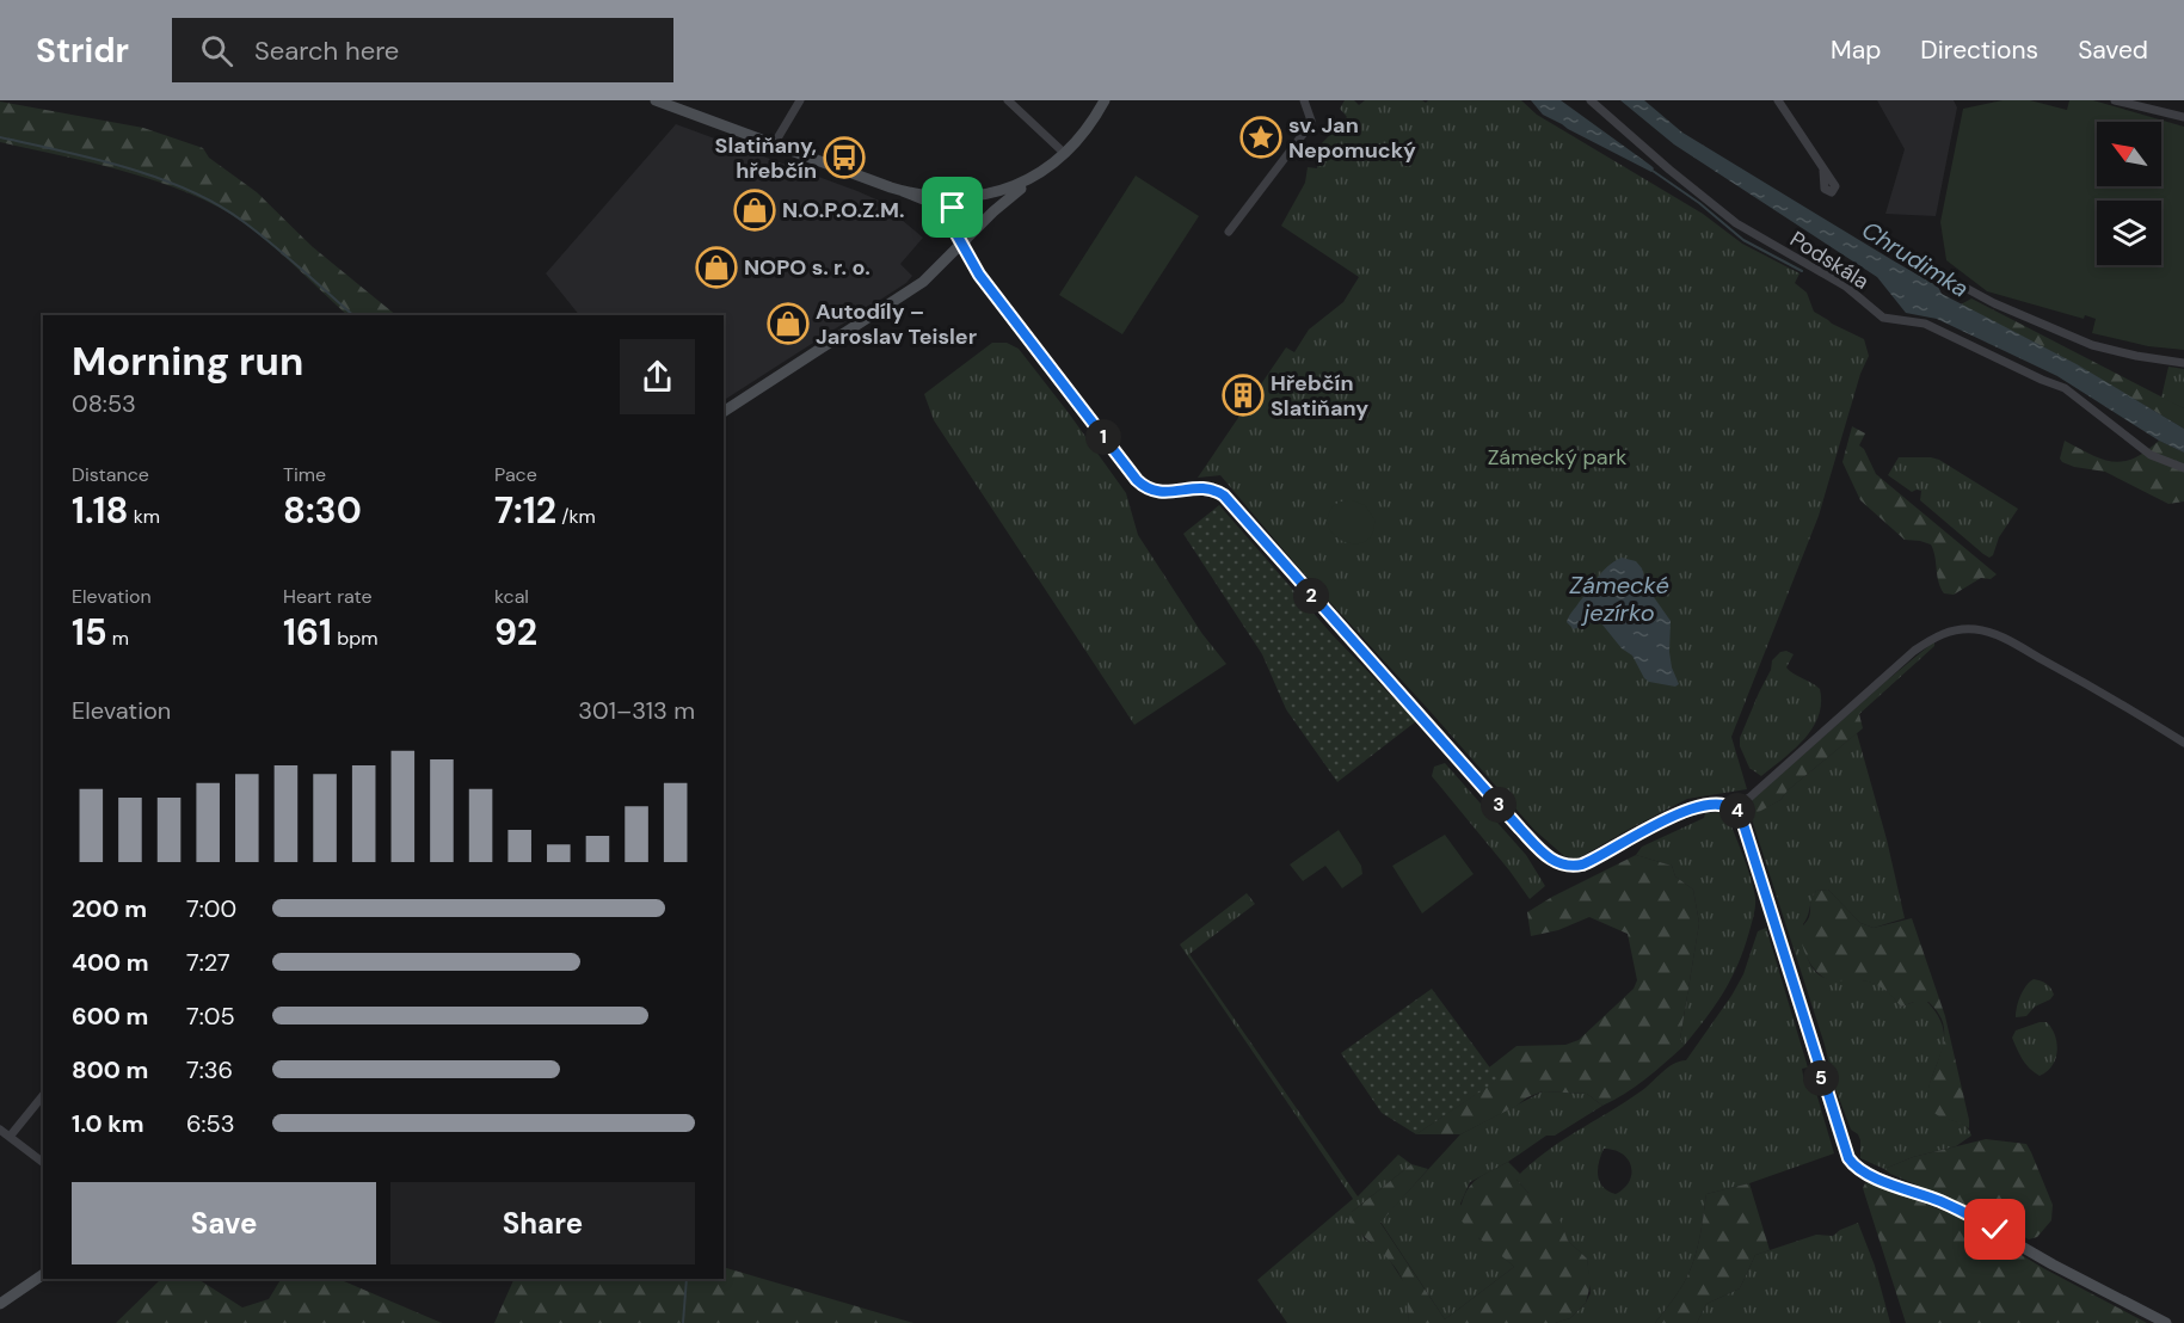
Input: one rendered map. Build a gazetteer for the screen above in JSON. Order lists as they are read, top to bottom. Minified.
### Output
{"streets":{"street":["Podskála"]},"water":["Chrudimka","Zámecké jezírko"],"parks":["Zámecký park"],"places":{"place":["sv. Jan Nepomucký"],"bus stop":["Slatiňany, hřebčín"],"shop":["N.O.P.O.Z.M.","NOPO s. r. o.","Autodíly – Jaroslav Teisler"],"building":["Hřebčín Slatiňany"]},"north":"top left","page":{"header":"Stridr","search":"Search here","nav":["Map","Directions","Saved"],"heading":["Morning run","08:53"],"pins":["1","2","3","4","5"],"stats":[["Distance","1.18 km"],["Time","8:30"],["Pace","7:12 /km"],["Elevation","15 m"],["Heart rate","161 bpm"],["kcal","92"]],"chart":["Elevation","301–313 m"],"list":[{"name":"200 m","note":"7:00"},{"name":"400 m","note":"7:27"},{"name":"600 m","note":"7:05"},{"name":"800 m","note":"7:36"},{"name":"1.0 km","note":"6:53"}],"buttons":["Save","Share"]}}
